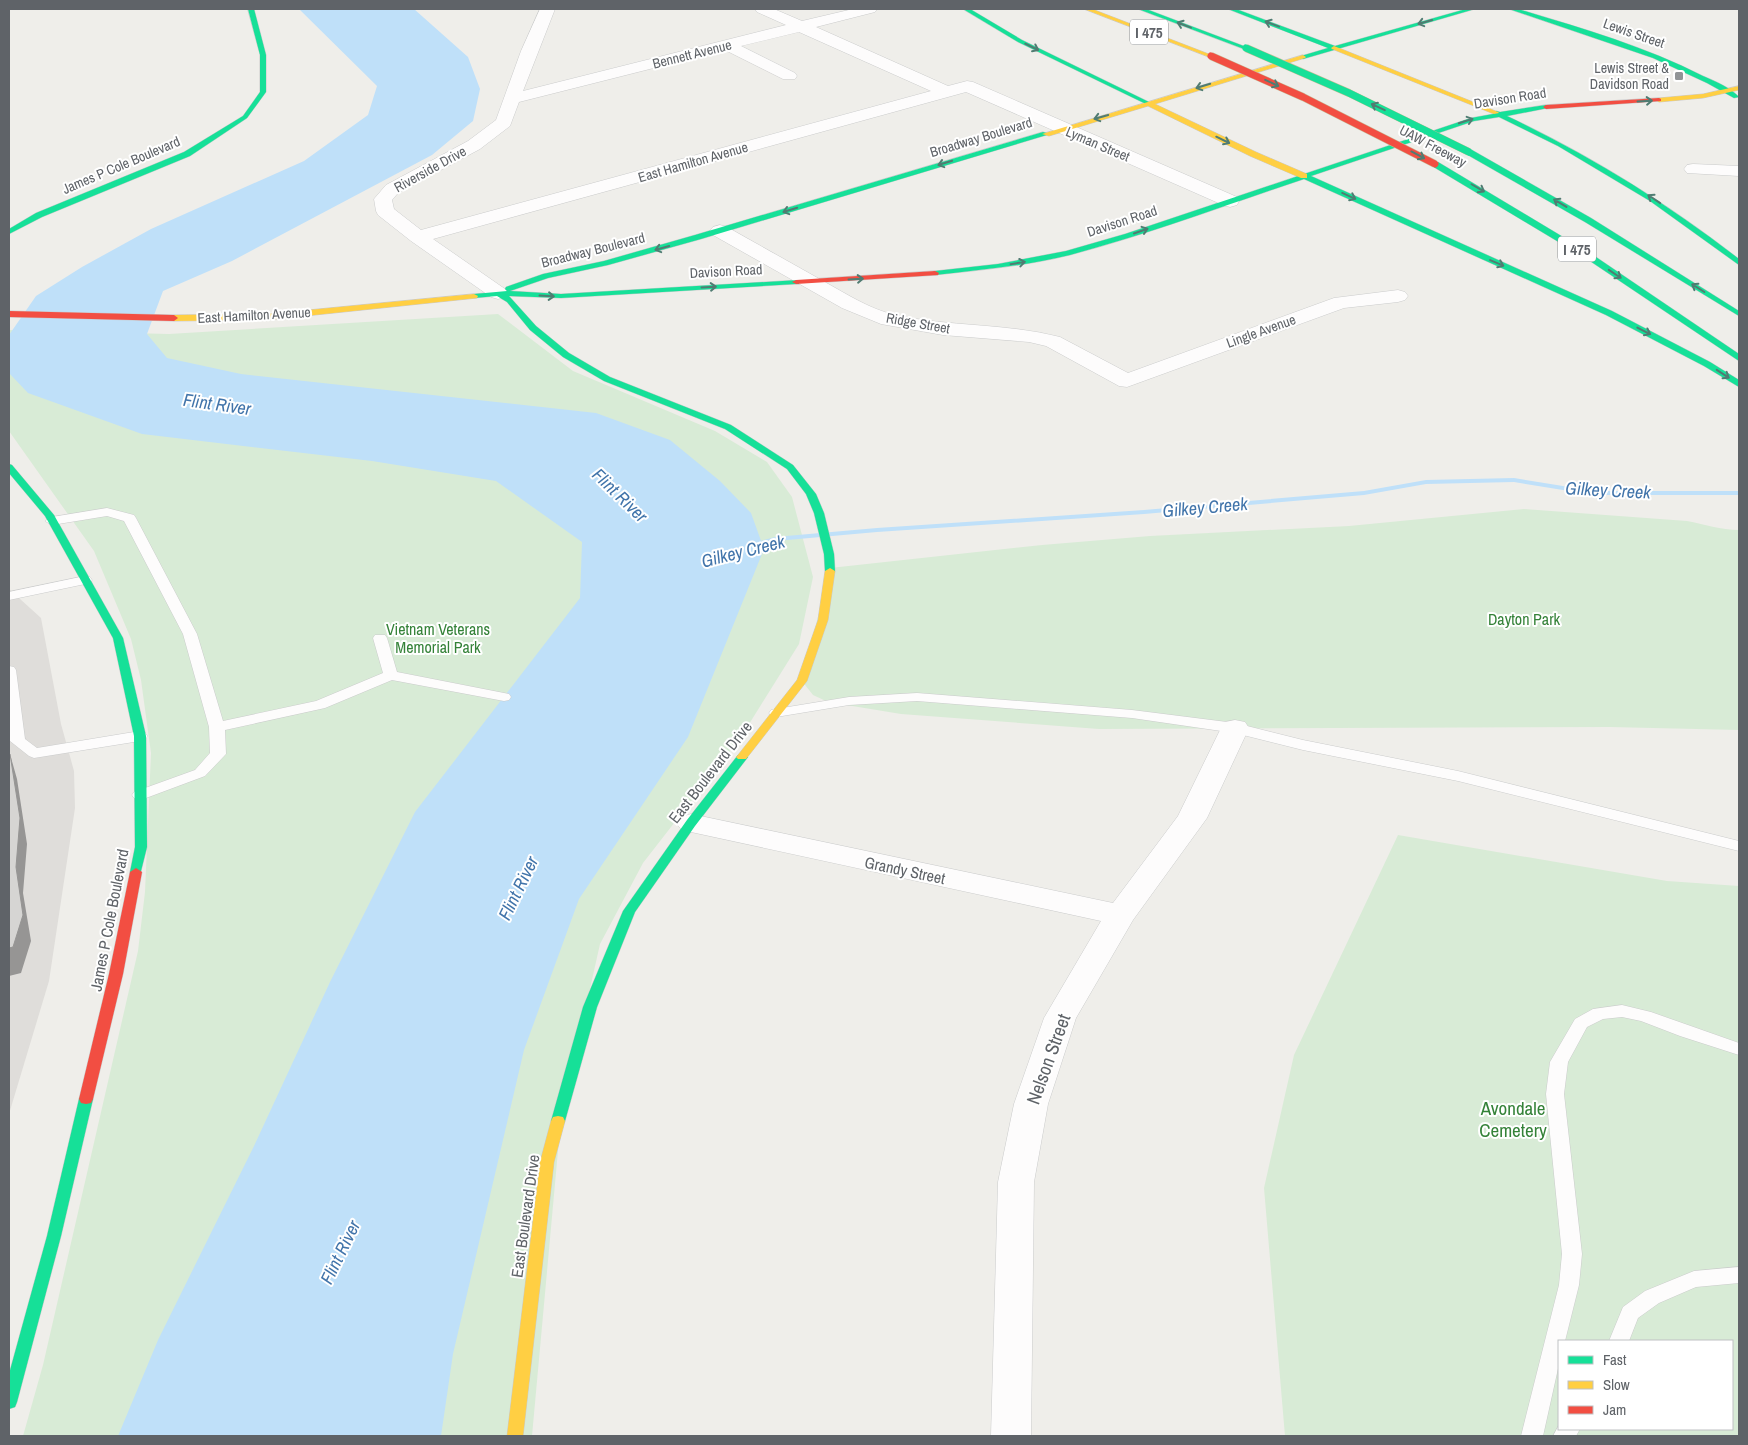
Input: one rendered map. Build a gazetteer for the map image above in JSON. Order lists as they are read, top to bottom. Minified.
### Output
{"streets":{"main road":["I 475","Lewis Street","Davison Road","Broadway Boulevard","UAW Freeway","East Hamilton Avenue","James P Cole Boulevard","East Boulevard Drive"],"street":["Bennett Avenue","Lyman Street","Riverside Drive","Ridge Street","Lingle Avenue","Grandy Street","Nelson Street"]},"crossings":[["Lewis Street","Davison Road"],["Bennett Avenue","Riverside Drive"],["Davison Road","Broadway Boulevard"],["Davison Road","Lyman Street"],["Davison Road","East Hamilton Avenue"],["Davison Road","Riverside Drive"],["Davison Road","Ridge Street"],["Davison Road","East Boulevard Drive"],["Broadway Boulevard","Lyman Street"],["Broadway Boulevard","East Hamilton Avenue"],["Broadway Boulevard","Riverside Drive"],["Broadway Boulevard","Ridge Street"],["Broadway Boulevard","East Boulevard Drive"],["Lyman Street","East Hamilton Avenue"],["East Hamilton Avenue","Riverside Drive"],["East Hamilton Avenue","East Boulevard Drive"],["Riverside Drive","East Boulevard Drive"],["Ridge Street","Lingle Avenue"],["East Boulevard Drive","Grandy Street"],["Grandy Street","Nelson Street"]],"one_way":["Davison Road","Broadway Boulevard"],"water":["Flint River","Gilkey Creek"],"parks":["Dayton Park","Vietnam Veterans Memorial Park","Avondale Cemetery"],"places":{"transit":["Lewis Street & Davidson Road"]},"legend":["Fast","Slow","Jam"]}
